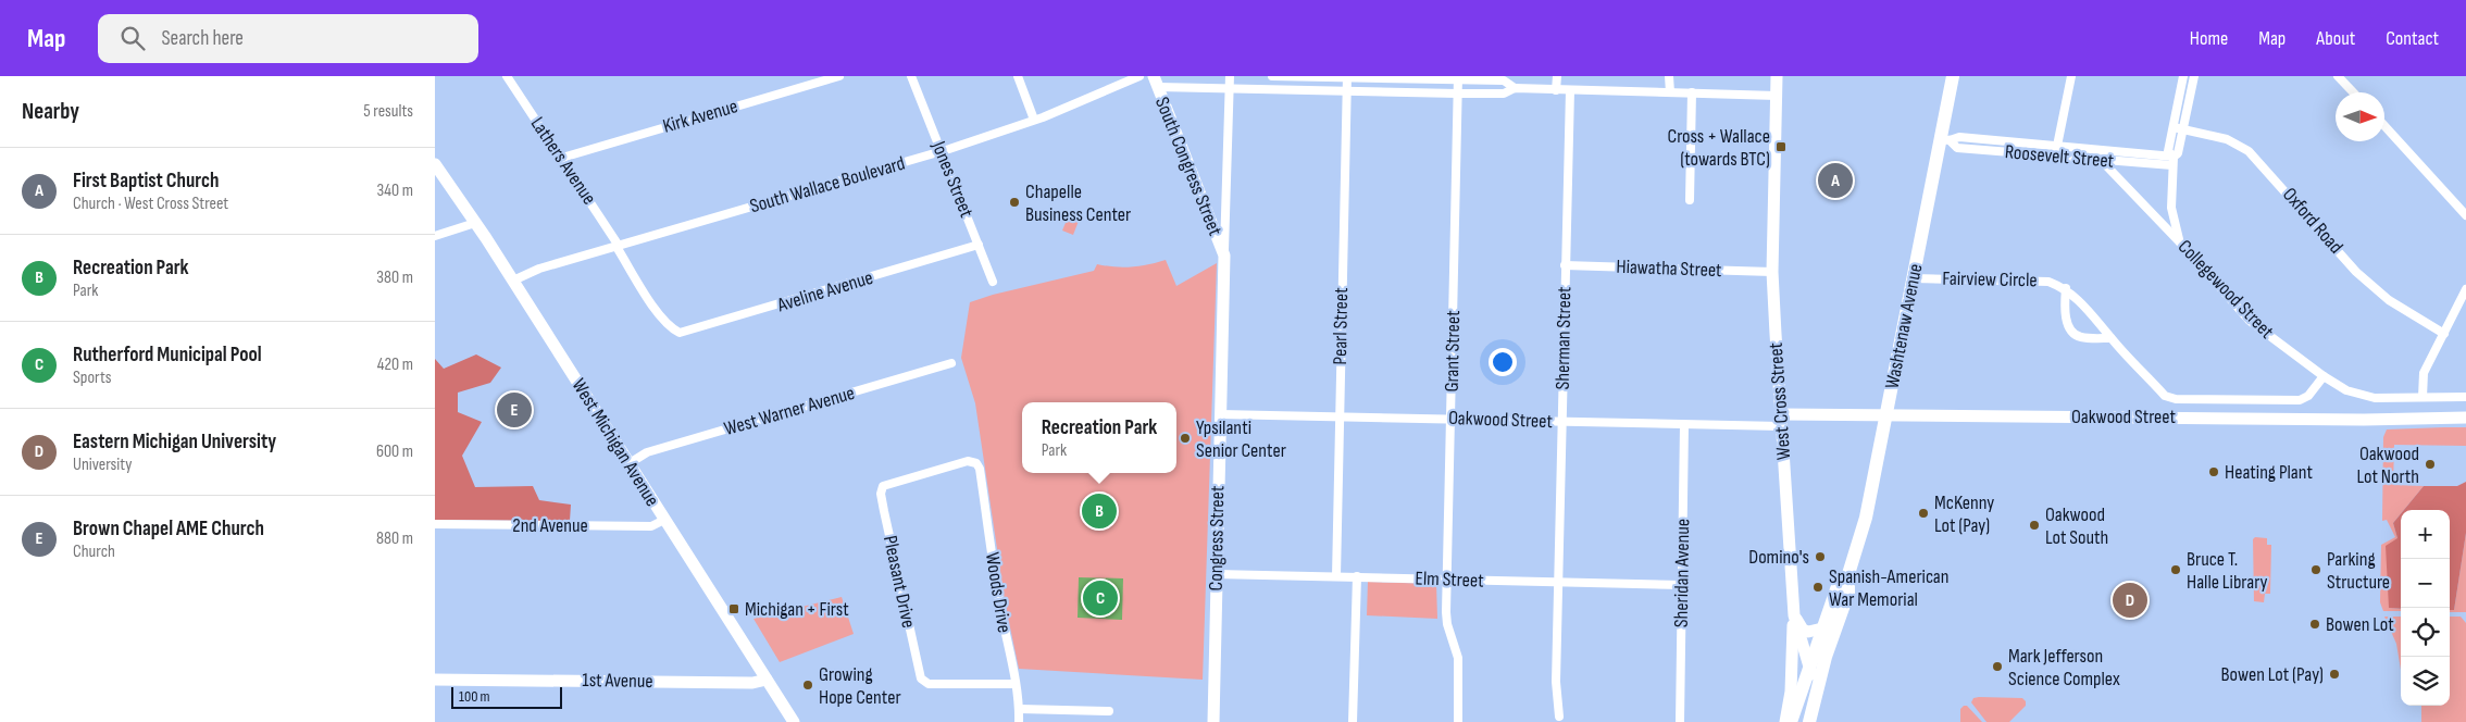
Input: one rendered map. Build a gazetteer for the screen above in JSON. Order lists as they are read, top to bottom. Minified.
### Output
{"streets":{"main road":["Washtenaw Avenue"],"street":["Kirk Avenue","Roosevelt Street","Lathers Avenue","South Congress Street","Jones Street","South Wallace Boulevard","Oxford Road","Hiawatha Street","Fairview Circle","Collegewood Street","Aveline Avenue","Pearl Street","Sherman Street","Grant Street","West Cross Street","West Warner Avenue","Oakwood Street","West Michigan Avenue","2nd Avenue","Congress Street","Sheridan Avenue","Elm Street","Pleasant Drive","Woods Drive","1st Avenue"]},"crossings":[["Kirk Avenue","Lathers Avenue"],["Roosevelt Street","Collegewood Street"],["Roosevelt Street","Washtenaw Avenue"],["Lathers Avenue","South Wallace Boulevard"],["Lathers Avenue","Aveline Avenue"],["South Congress Street","Congress Street"],["Jones Street","South Wallace Boulevard"],["Jones Street","Aveline Avenue"],["South Wallace Boulevard","West Michigan Avenue"],["Hiawatha Street","Sherman Street"],["Hiawatha Street","West Cross Street"],["Fairview Circle","Washtenaw Avenue"],["Fairview Circle","Oakwood Street"],["Collegewood Street","Oakwood Street"],["Pearl Street","Oakwood Street"],["Pearl Street","Elm Street"],["Washtenaw Avenue","West Cross Street"],["Washtenaw Avenue","Oakwood Street"],["Sherman Street","Oakwood Street"],["Sherman Street","Elm Street"],["Grant Street","Oakwood Street"],["Grant Street","Elm Street"],["West Cross Street","Oakwood Street"],["West Warner Avenue","West Michigan Avenue"],["Oakwood Street","Congress Street"],["Oakwood Street","Sheridan Avenue"],["West Michigan Avenue","2nd Avenue"],["West Michigan Avenue","1st Avenue"],["Congress Street","Elm Street"],["Sheridan Avenue","Elm Street"],["Pleasant Drive","Woods Drive"]],"places":{"transit":["Cross + Wallace (towards BTC)","Michigan + First"],"other":["Chapelle Business Center","Ypsilanti Senior Center","Oakwood Lot North","Heating Plant","McKenny Lot (Pay)","Oakwood Lot South","Domino's","Bruce T. Halle Library","Parking Structure","Spanish-American War Memorial","Bowen Lot","Mark Jefferson Science Complex","Bowen Lot (Pay)","Growing Hope Center"]},"scale_bar":"100 m","north":"right","page":{"header":"Map","search":"Search here","nav":["Home","Map","About","Contact"],"heading":["Nearby","5 results"],"list":[{"mark":"A","name":"First Baptist Church","note":"Church · West Cross Street","value":"340 m"},{"mark":"B","name":"Recreation Park","note":"Park","value":"380 m"},{"mark":"C","name":"Rutherford Municipal Pool","note":"Sports","value":"420 m"},{"mark":"D","name":"Eastern Michigan University","note":"University","value":"600 m"},{"mark":"E","name":"Brown Chapel AME Church","note":"Church","value":"880 m"}],"pins":["A","E","B","C","D"],"popup":["Recreation Park","Park"],"map_buttons":["+","−"],"scale":"100 m"}}
